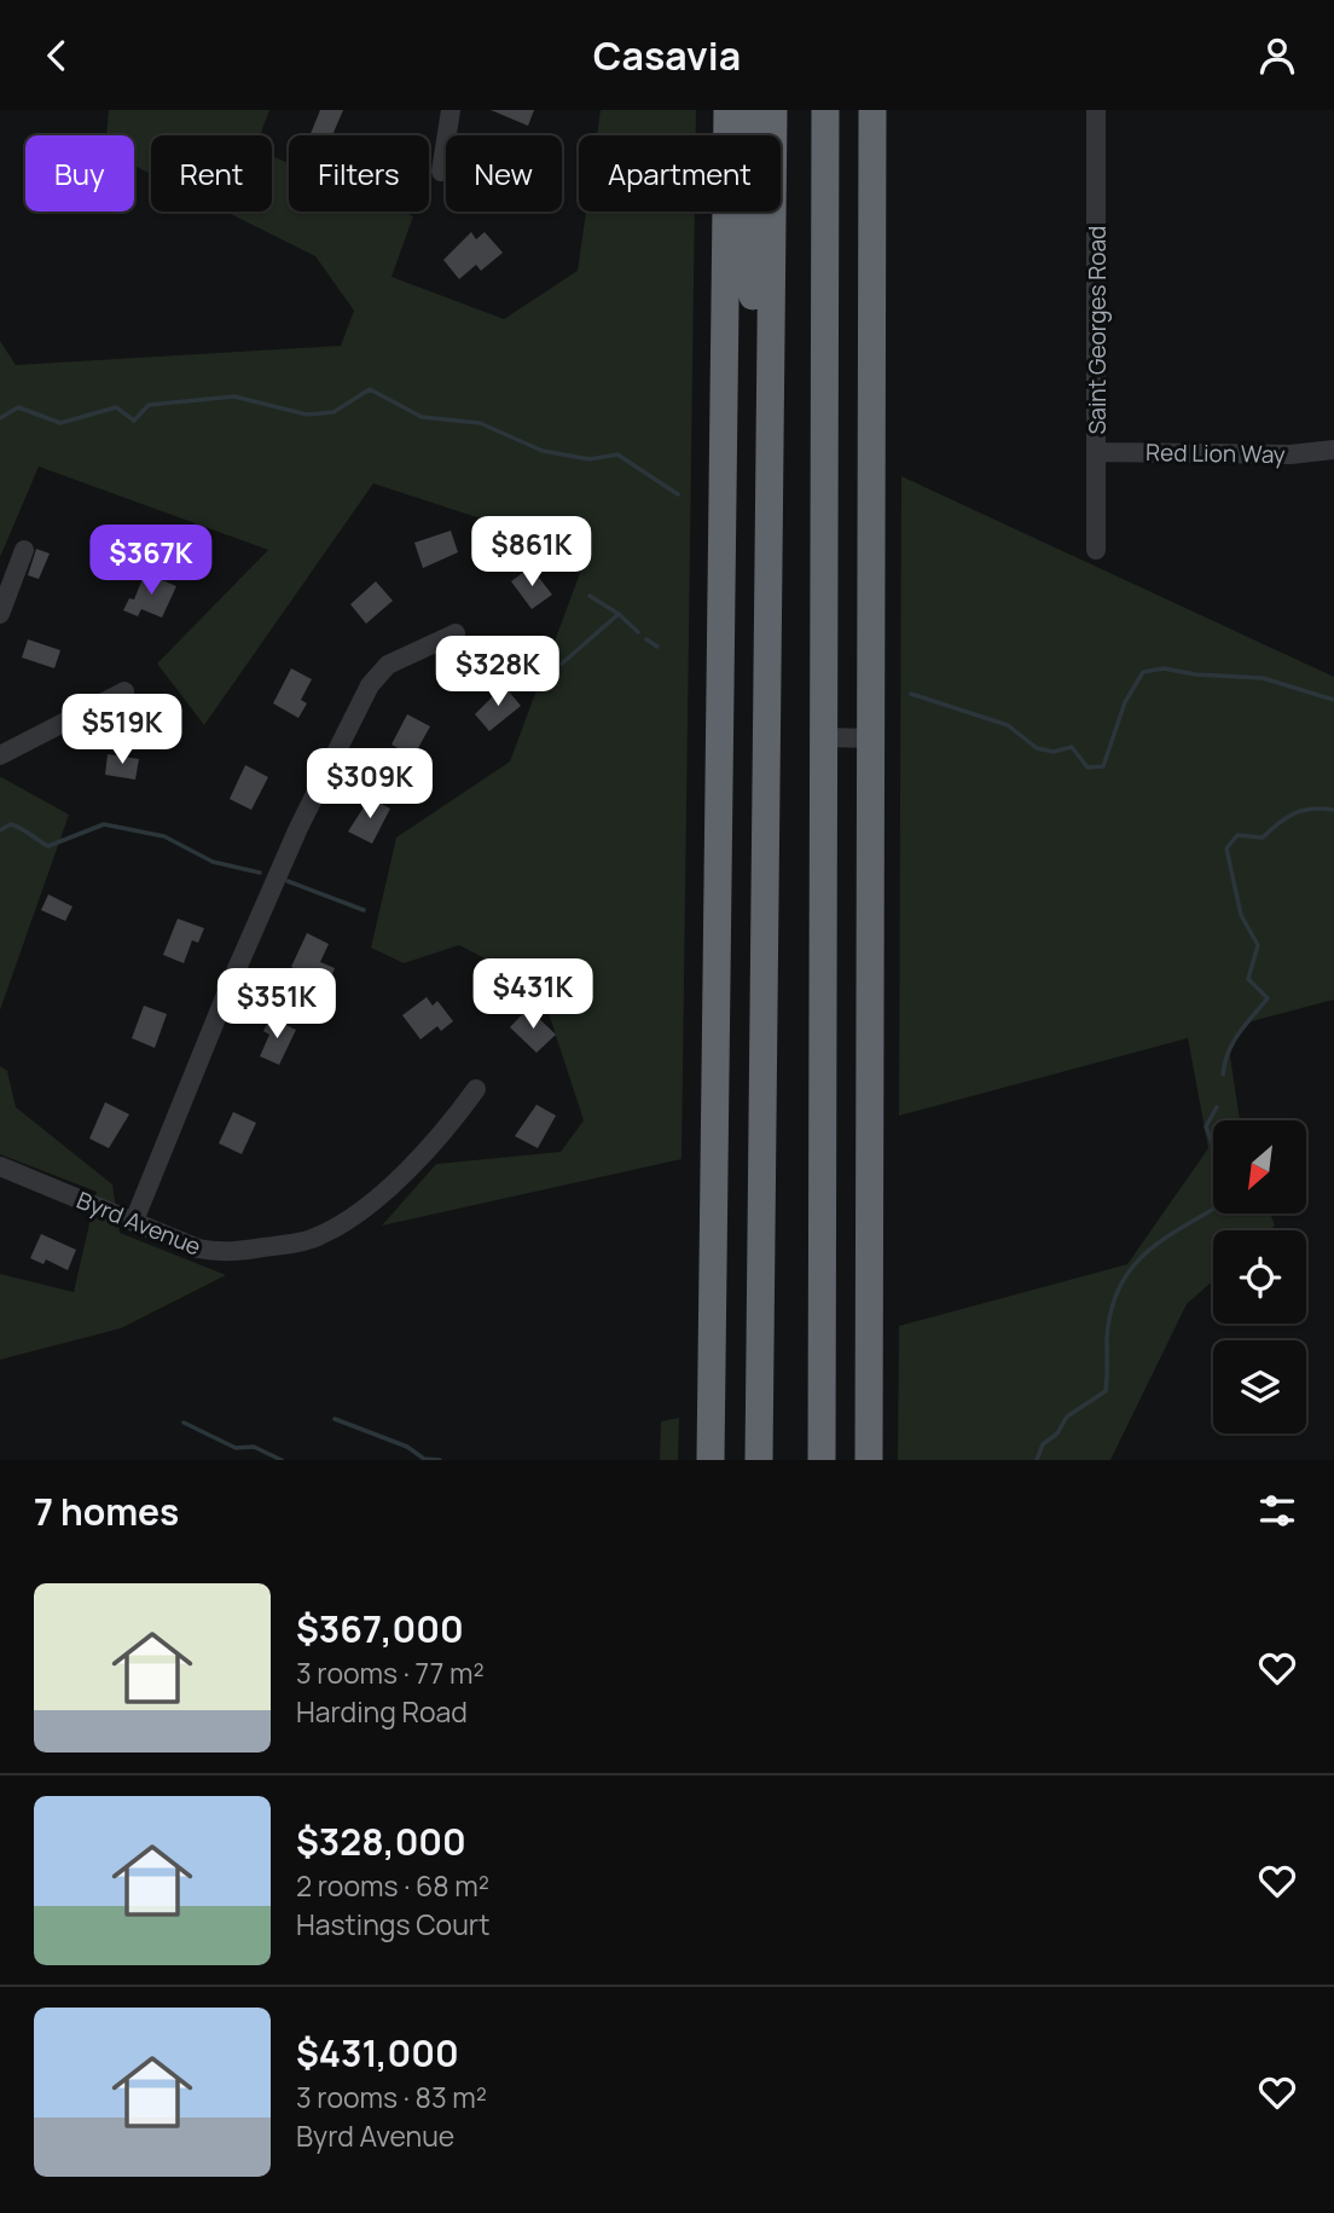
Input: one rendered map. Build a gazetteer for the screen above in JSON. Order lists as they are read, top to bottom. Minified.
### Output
{"streets":{"street":["Saint Georges Road","Red Lion Way","Byrd Avenue"]},"crossings":[["Saint Georges Road","Red Lion Way"]],"north":"bottom left","page":{"header":"Casavia","chip":["Buy","Rent","Filters","New","Apartment"],"price":["$861K","$367K","$328K","$519K","$309K","$431K","$351K"],"heading":"7 homes","list":[{"name":"$367,000","note":"3 rooms · 77 m² · Harding Road"},{"name":"$328,000","note":"2 rooms · 68 m² · Hastings Court"},{"name":"$431,000","note":"3 rooms · 83 m² · Byrd Avenue"}]}}
